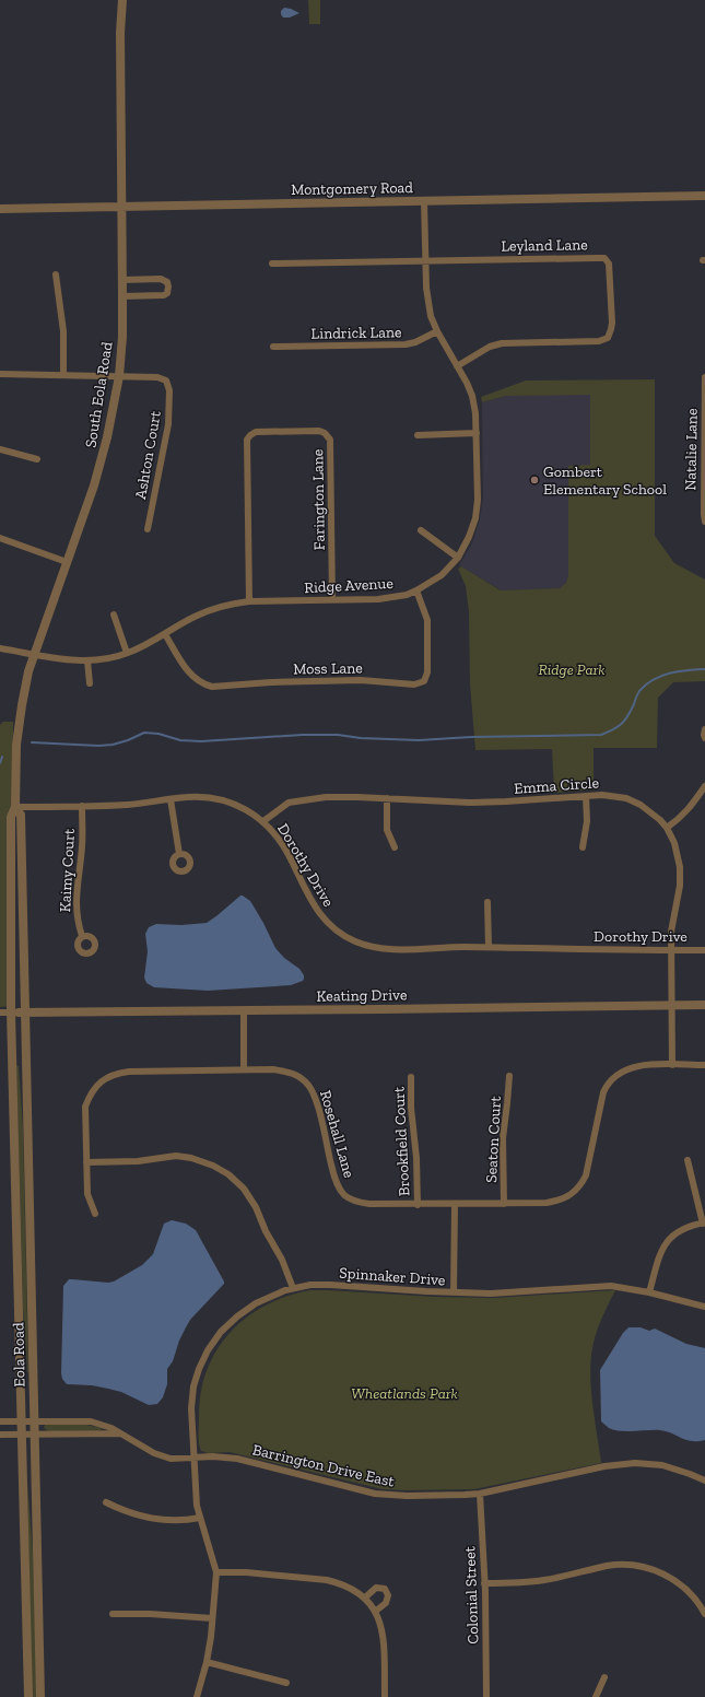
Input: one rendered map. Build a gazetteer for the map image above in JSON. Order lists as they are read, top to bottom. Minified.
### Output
{"streets":{"street":["Montgomery Road","Leyland Lane","Lindrick Lane","South Eola Road","Natalie Lane","Ashton Court","Farington Lane","Ridge Avenue","Moss Lane","Emma Circle","Dorothy Drive","Kaimy Court","Keating Drive","Rosehall Lane","Seaton Court","Brookfield Court","Spinnaker Drive","Eola Road","Barrington Drive East","Colonial Street"]},"crossings":[["Montgomery Road","South Eola Road"],["Montgomery Road","Ridge Avenue"],["Leyland Lane","Ridge Avenue"],["Lindrick Lane","Ridge Avenue"],["South Eola Road","Ashton Court"],["South Eola Road","Ridge Avenue"],["South Eola Road","Dorothy Drive"],["South Eola Road","Keating Drive"],["South Eola Road","Eola Road"],["Farington Lane","Ridge Avenue"],["Ridge Avenue","Moss Lane"],["Emma Circle","Dorothy Drive"],["Emma Circle","Keating Drive"],["Emma Circle","Rosehall Lane"],["Dorothy Drive","Kaimy Court"],["Keating Drive","Eola Road"],["Rosehall Lane","Seaton Court"],["Rosehall Lane","Brookfield Court"],["Spinnaker Drive","Barrington Drive East"],["Eola Road","Barrington Drive East"],["Barrington Drive East","Colonial Street"]],"parks":["Ridge Park","Wheatlands Park"],"places":["Gombert Elementary School"]}
